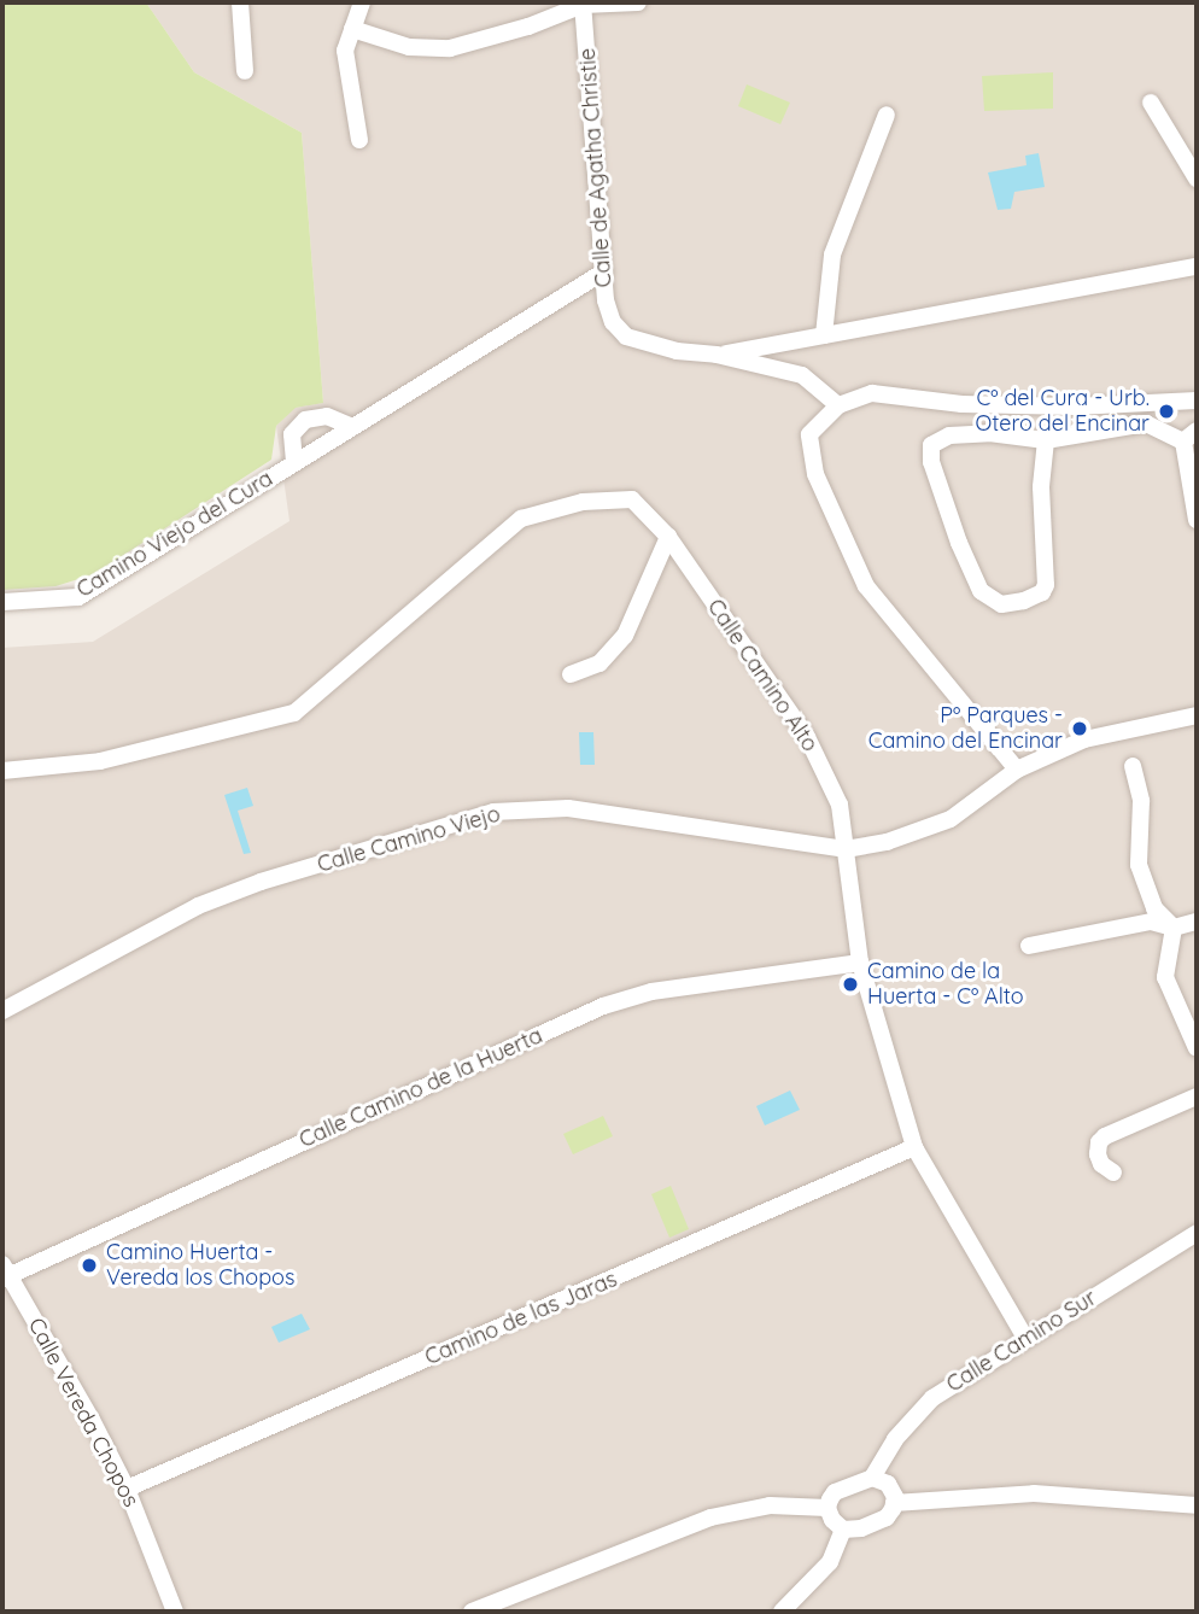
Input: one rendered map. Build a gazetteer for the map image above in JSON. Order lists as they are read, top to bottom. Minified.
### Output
{"streets":{"street":["Calle de Agatha Christie","Camino Viejo del Cura","Calle Camino Alto","Calle Camino Viejo","Calle Camino de la Huerta","Camino de las Jaras","Calle Camino Sur","Calle Vereda Chopos"]},"crossings":[["Calle de Agatha Christie","Camino Viejo del Cura"],["Calle Camino Alto","Calle Camino Viejo"],["Calle Camino Alto","Calle Camino de la Huerta"],["Calle Camino Alto","Camino de las Jaras"],["Calle Camino Alto","Calle Camino Sur"],["Calle Camino de la Huerta","Calle Vereda Chopos"],["Camino de las Jaras","Calle Vereda Chopos"]],"places":["Cº del Cura - Urb. Otero del Encinar","Pº Parques - Camino del Encinar","Camino de la Huerta - Cº Alto","Camino Huerta - Vereda los Chopos"]}
